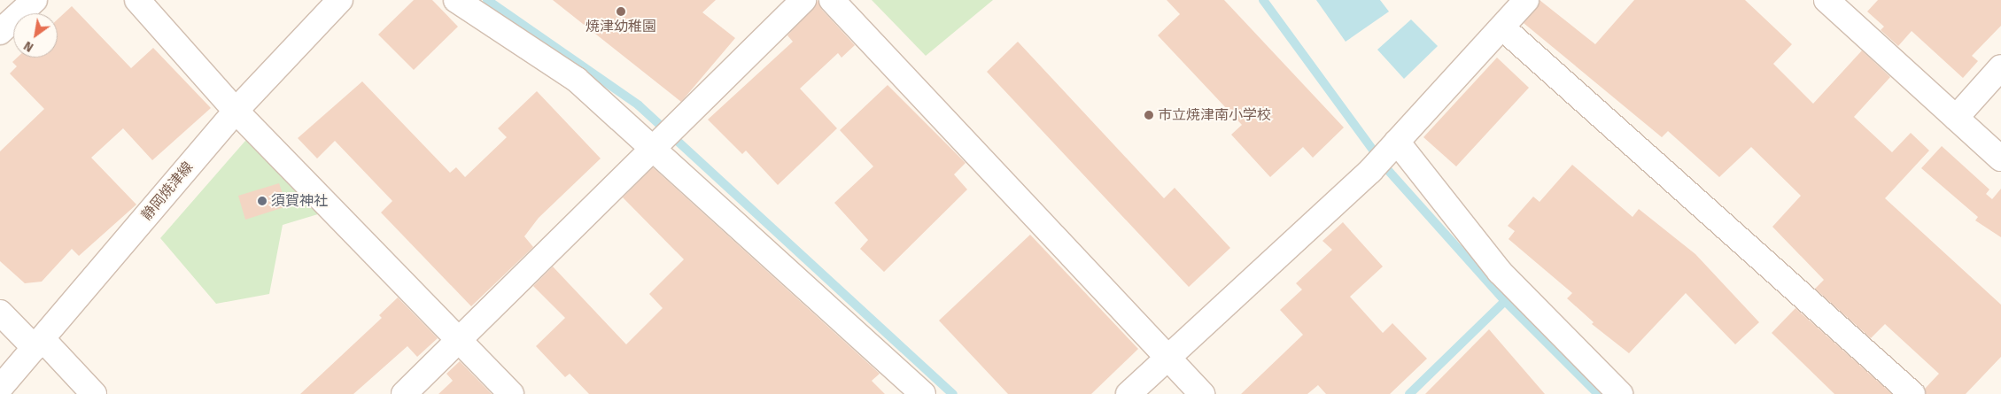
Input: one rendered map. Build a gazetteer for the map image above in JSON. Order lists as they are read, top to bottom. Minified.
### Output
{"streets":{"street":["静岡焼津線"]},"places":["焼津幼稚園","市立焼津南小学校","須賀神社"],"north":"bottom left"}
